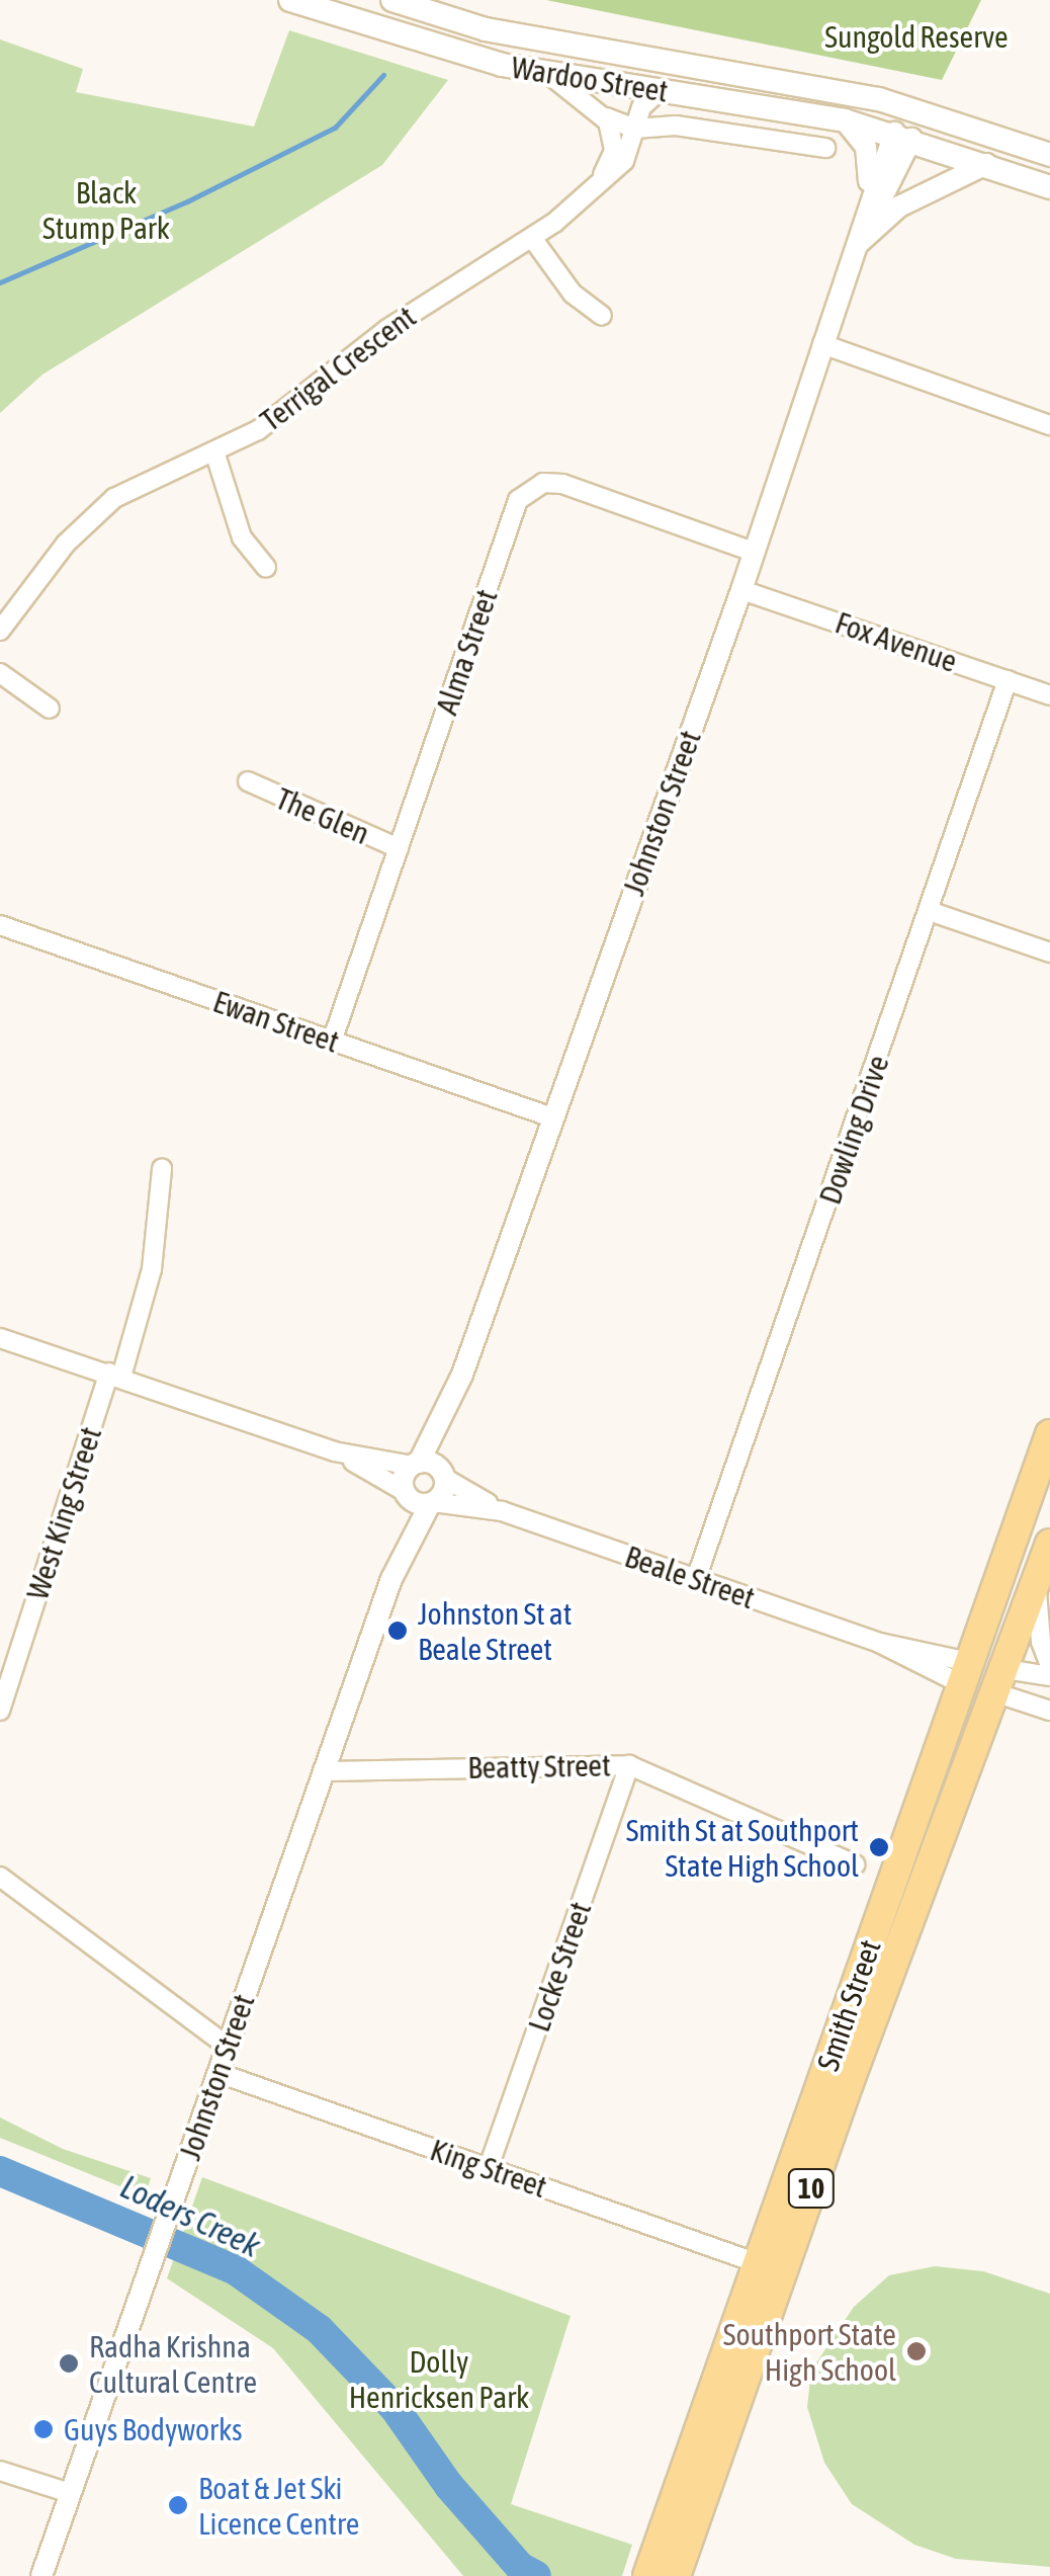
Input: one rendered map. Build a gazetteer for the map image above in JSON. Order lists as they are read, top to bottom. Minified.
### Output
{"streets":{"highway":["Smith Street","10"],"main road":["Wardoo Street"],"street":["Terrigal Crescent","Fox Avenue","Alma Street","Johnston Street","The Glen","Ewan Street","Dowling Drive","West King Street","Beale Street","Beatty Street","Locke Street","King Street"]},"crossings":[["Wardoo Street","Terrigal Crescent"],["Wardoo Street","Johnston Street"],["Fox Avenue","Johnston Street"],["Fox Avenue","Dowling Drive"],["Alma Street","Johnston Street"],["Alma Street","The Glen"],["Alma Street","Ewan Street"],["Johnston Street","Ewan Street"],["Johnston Street","Beale Street"],["Johnston Street","Beatty Street"],["Johnston Street","King Street"],["Dowling Drive","Beale Street"],["Beale Street","Smith Street"],["Beatty Street","Locke Street"],["Locke Street","King Street"],["Smith Street","King Street"]],"water":["Loders Creek"],"parks":["Sungold Reserve","Black Stump Park","Dolly Henricksen Park"],"places":["Johnston St at Beale Street","Smith St at Southport State High School","Southport State High School","Radha Krishna Cultural Centre","Guys Bodyworks","Boat & Jet Ski Licence Centre"]}
